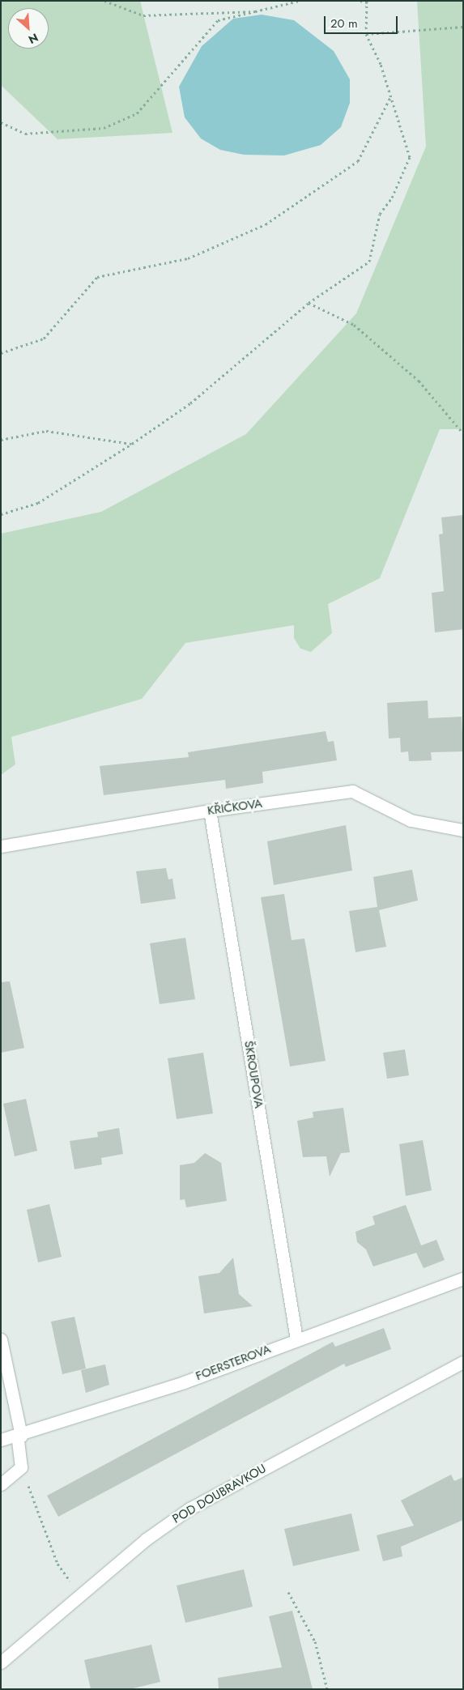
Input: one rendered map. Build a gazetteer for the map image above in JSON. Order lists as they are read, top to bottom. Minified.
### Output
{"streets":{"street":["KŘIČKOVA","ŠKROUPOVA","FOERSTEROVA","POD DOUBRAVKOU"]},"crossings":[["KŘIČKOVA","ŠKROUPOVA"],["ŠKROUPOVA","FOERSTEROVA"]],"scale_bar":"20 m","north":"bottom right"}
